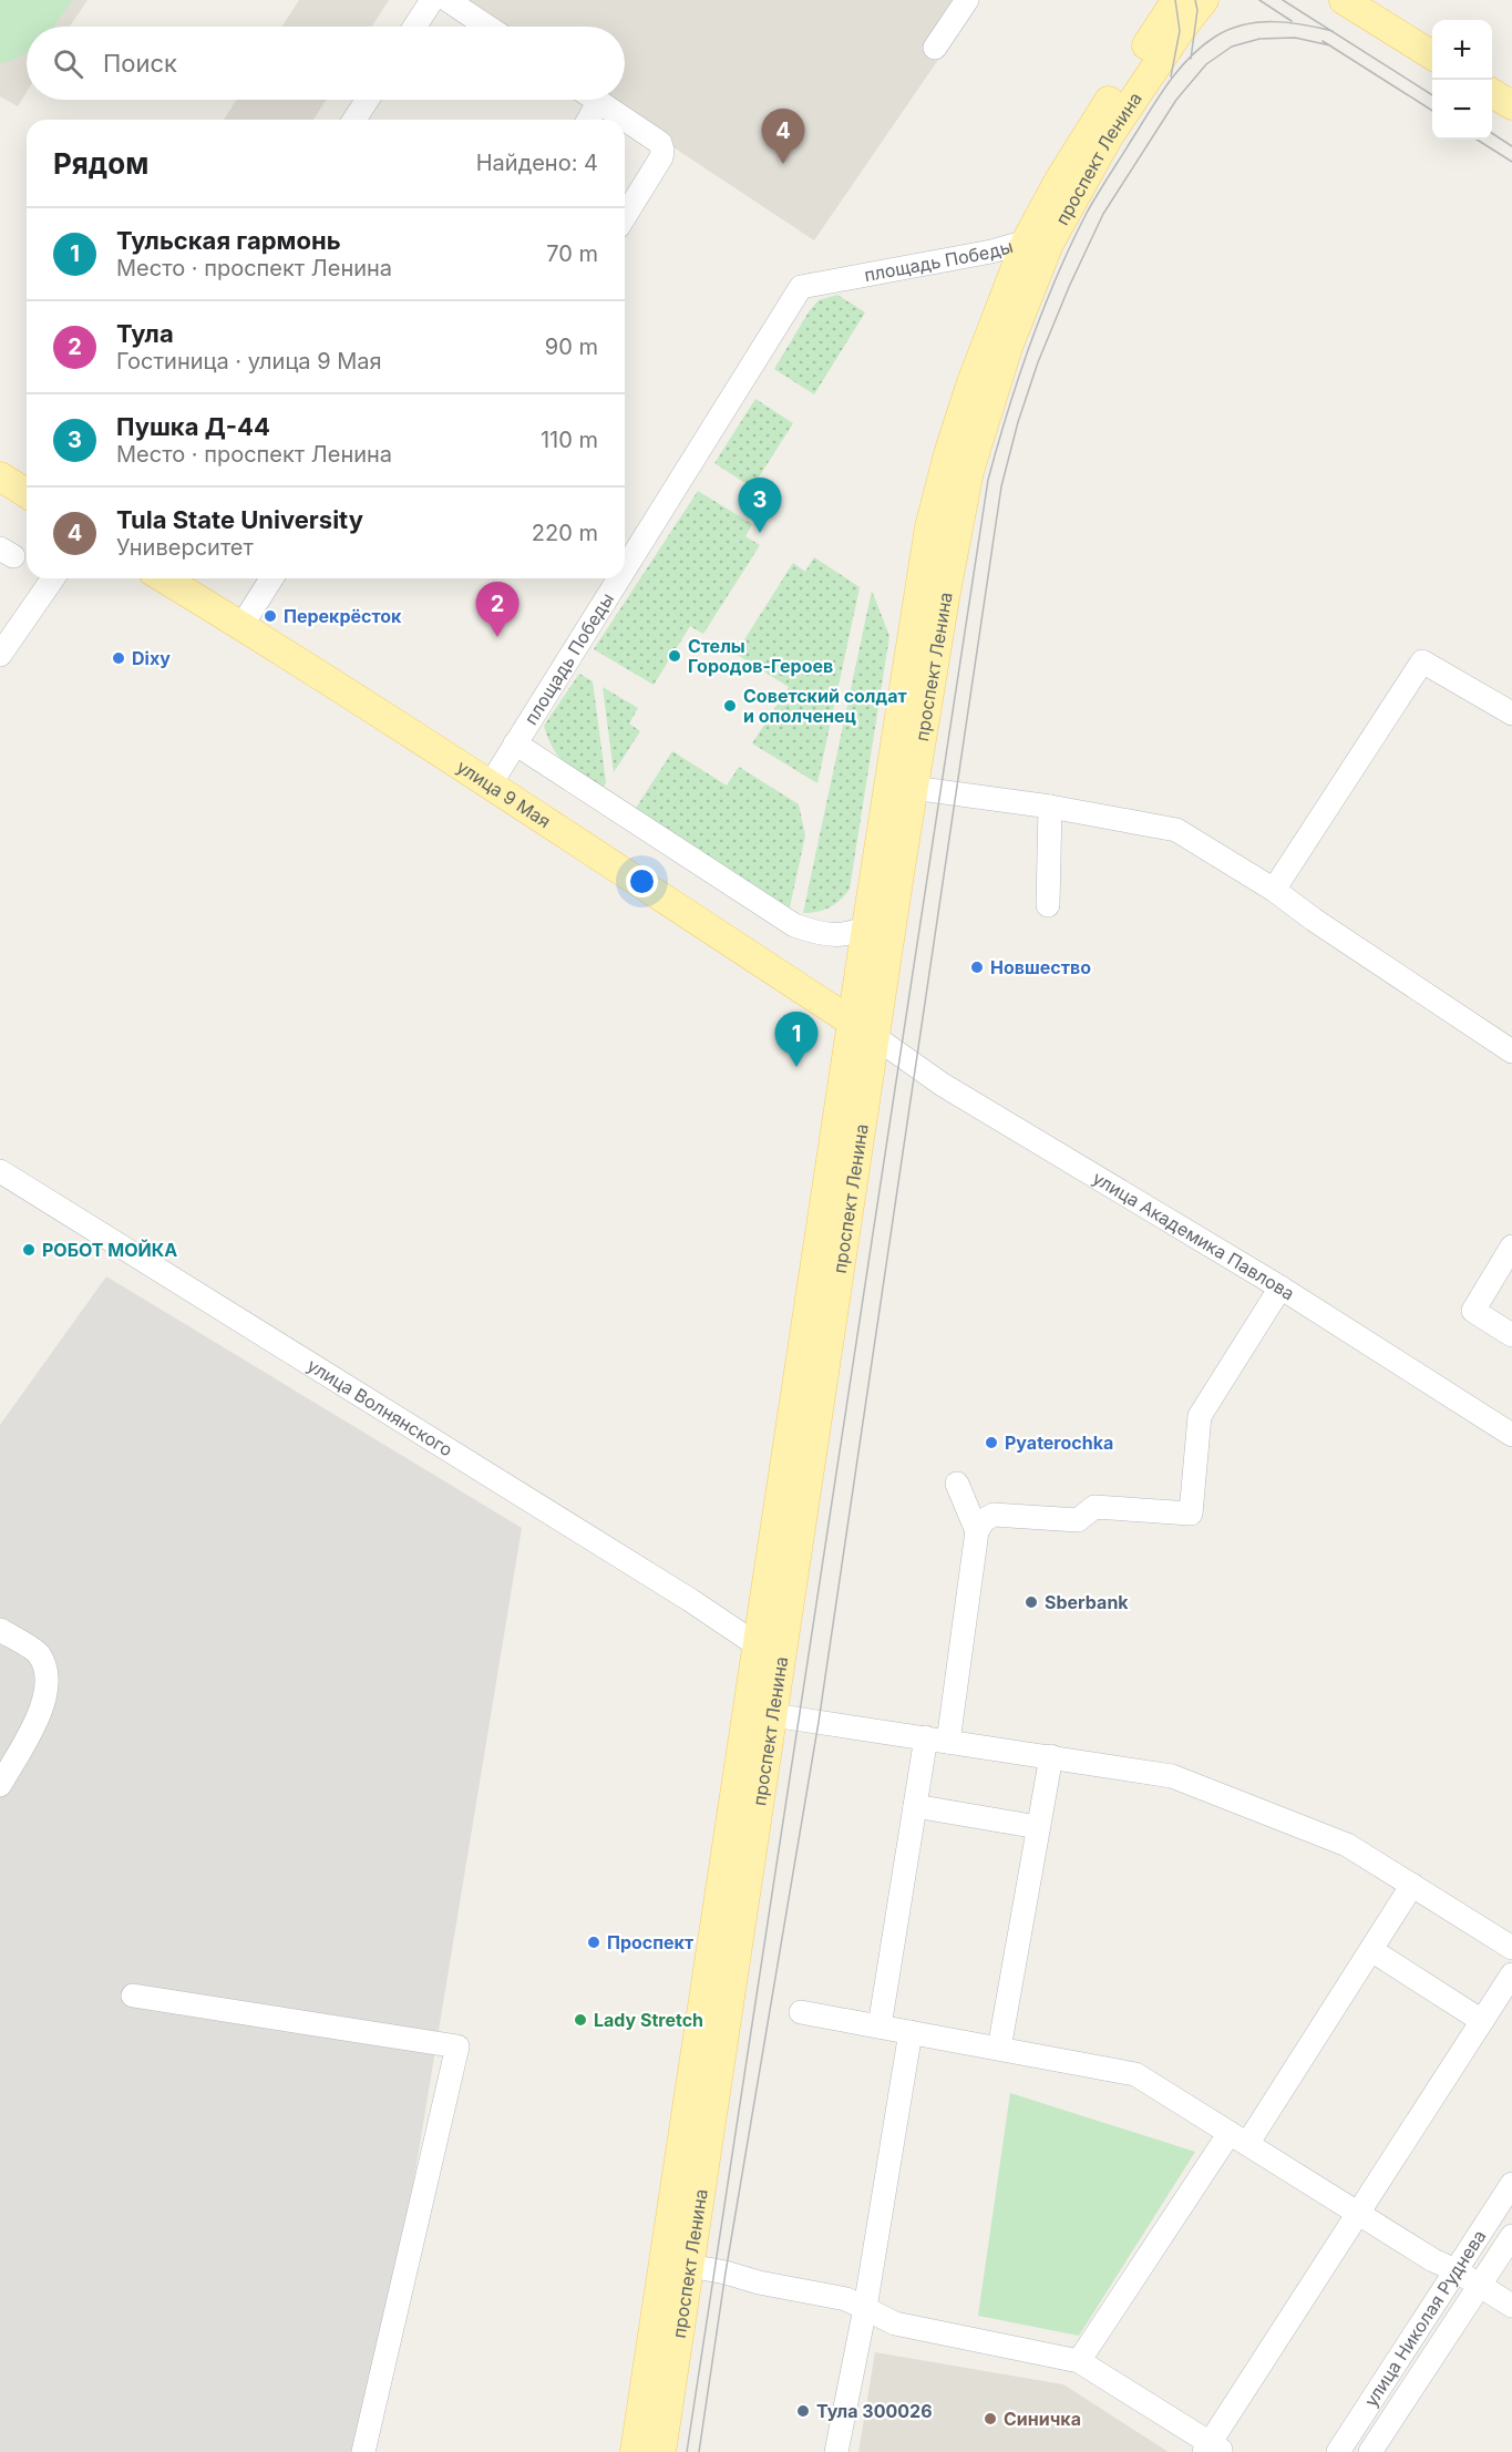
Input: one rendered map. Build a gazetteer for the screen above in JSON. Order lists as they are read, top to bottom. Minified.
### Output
{"streets":{"main road":["проспект Ленина","улица 9 Мая"],"street":["площадь Победы","улица Академика Павлова","улица Волнянского","улица Николая Руднева"]},"crossings":[["проспект Ленина","площадь Победы"],["проспект Ленина","улица 9 Мая"],["проспект Ленина","улица Академика Павлова"],["проспект Ленина","улица Волнянского"],["улица 9 Мая","улица Академика Павлова"]],"places":["Перекрёсток","Стелы Городов-Героев","Dixy","Советский солдат и ополченец","Новшество","РОБОТ МОЙКА","Pyaterochka","Sberbank","Проспект","Lady Stretch","Тула 300026","Синичка"],"page":{"map_buttons":["+","−"],"search":"Поиск","pins":["4","3","2","1"],"heading":["Рядом","Найдено: 4"],"list":[{"mark":"1","name":"Тульская гармонь","note":"Место · проспект Ленина","value":"70 m"},{"mark":"2","name":"Тула","note":"Гостиница · улица 9 Мая","value":"90 m"},{"mark":"3","name":"Пушка Д-44","note":"Место · проспект Ленина","value":"110 m"},{"mark":"4","name":"Tula State University","note":"Университет","value":"220 m"}]}}
